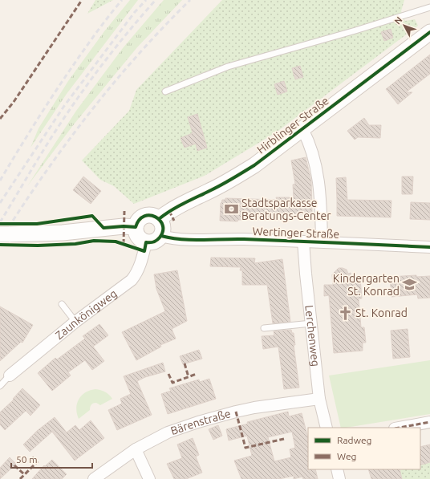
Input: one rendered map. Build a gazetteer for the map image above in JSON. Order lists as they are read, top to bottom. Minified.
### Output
{"streets":{"street":["Hirblinger Straße","Wertinger Straße","Zaunkönigweg","Lerchenweg","Bärenstraße"]},"crossings":[["Hirblinger Straße","Wertinger Straße"],["Hirblinger Straße","Zaunkönigweg"],["Wertinger Straße","Zaunkönigweg"],["Wertinger Straße","Lerchenweg"],["Lerchenweg","Bärenstraße"]],"places":{"bank":["Stadtsparkasse Beratungs-Center"],"school or university":["Kindergarten St. Konrad"],"church":["St. Konrad"]},"legend":["Radweg","Weg"],"scale_bar":"50 m","north":"top left"}
